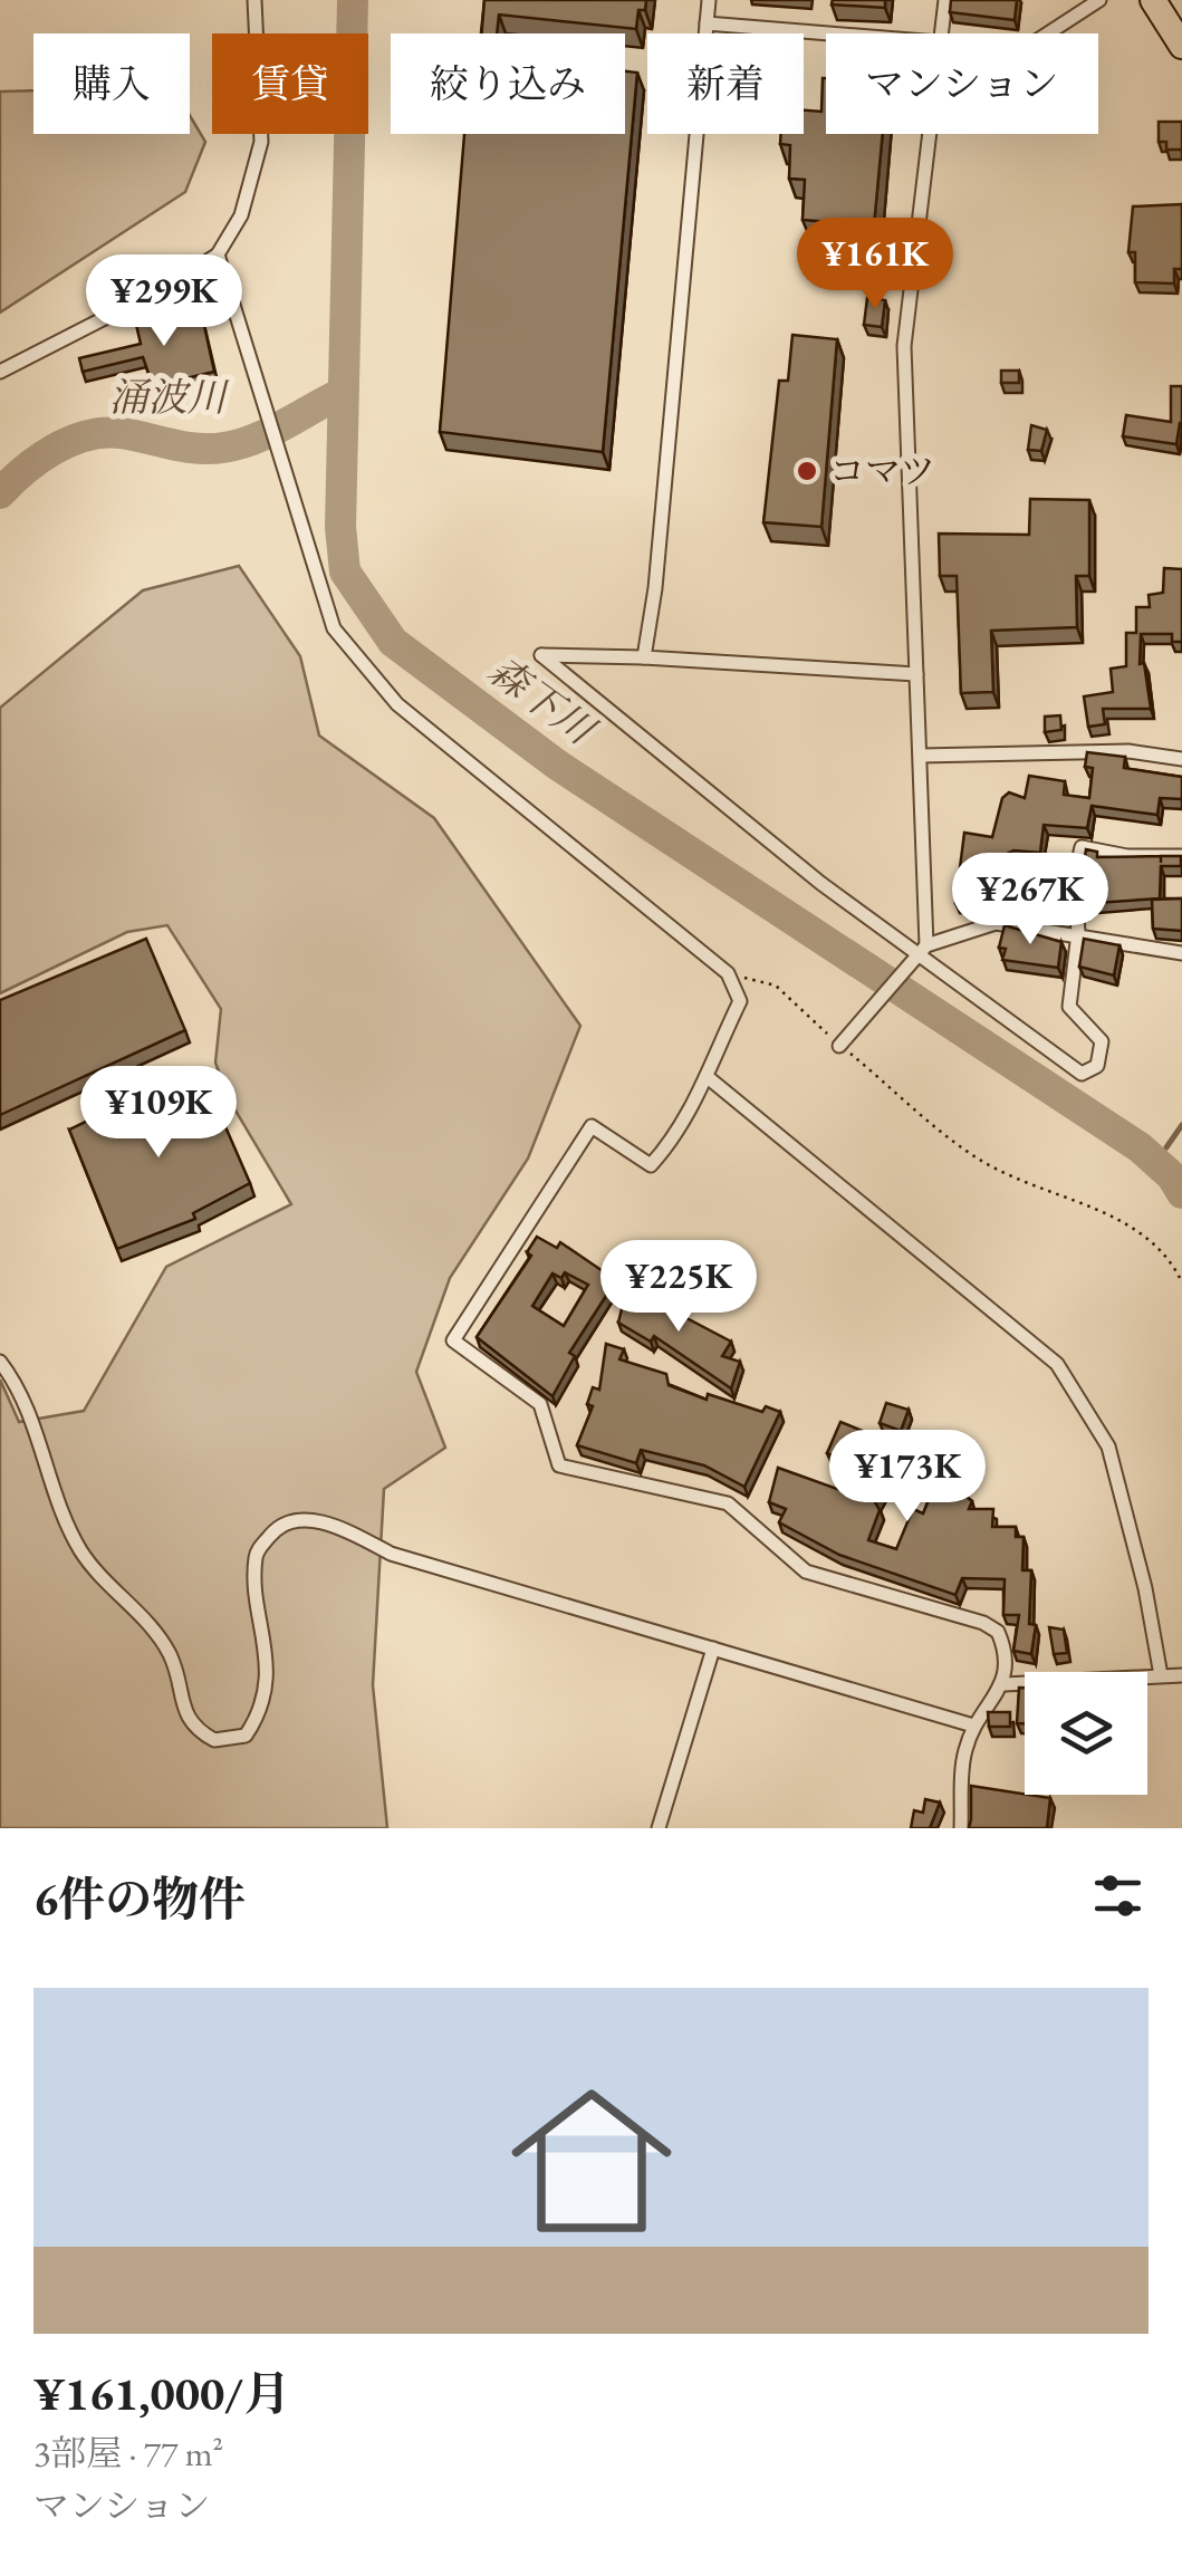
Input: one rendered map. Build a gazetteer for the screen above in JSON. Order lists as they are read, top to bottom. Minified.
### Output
{"water":["涌波川","森下川"],"places":["コマツ"],"page":{"chip":["購入","賃貸","絞り込み","新着","マンション"],"price":["¥161K","¥299K","¥267K","¥109K","¥225K","¥173K"],"heading":"6件の物件","list":[{"name":"¥161,000/月","note":"3部屋 · 77 m² · マンション"}]}}
